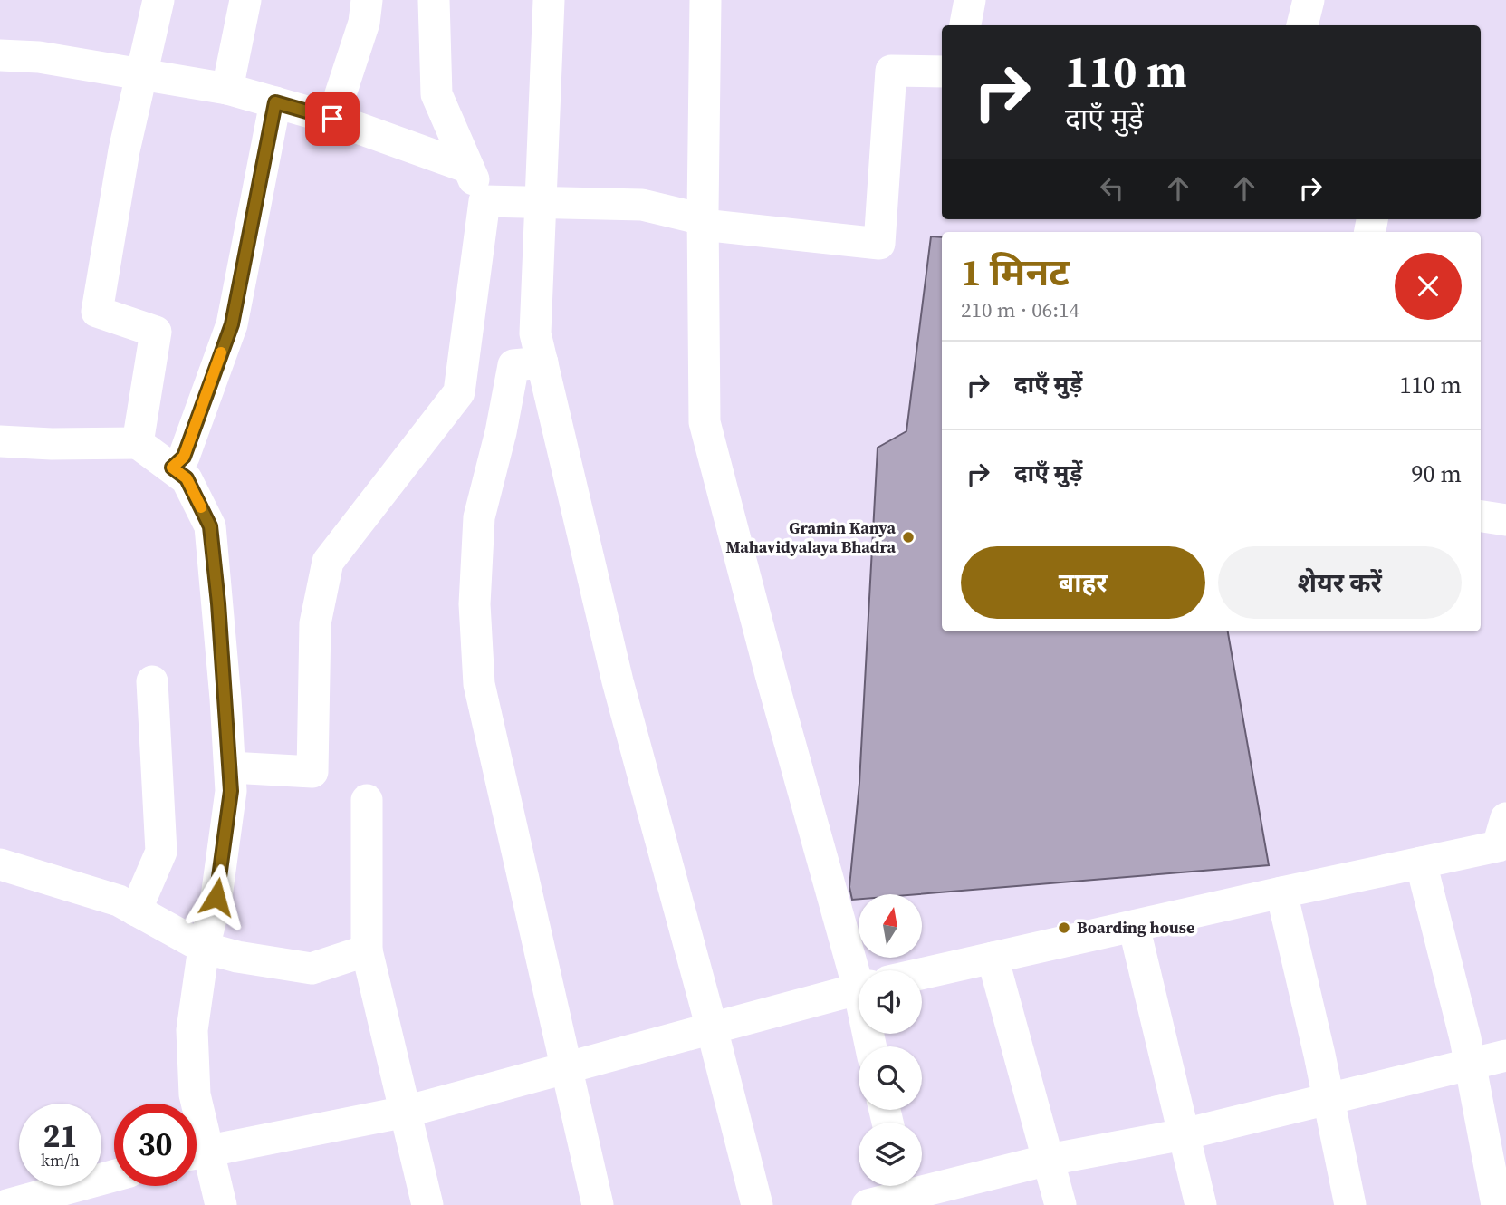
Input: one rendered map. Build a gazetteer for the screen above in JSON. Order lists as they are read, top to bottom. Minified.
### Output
{"places":["Gramin Kanya Mahavidyalaya Bhadra","Boarding house"],"north":"top","page":{"turn":["110 m","दाएँ मुड़ें"],"heading":["1 मिनट","210 m · 06:14"],"list":[{"name":"दाएँ मुड़ें","value":"110 m"},{"name":"दाएँ मुड़ें","value":"90 m"}],"buttons":["बाहर","शेयर करें"],"speed":"21 km/h","limit":"30"}}
